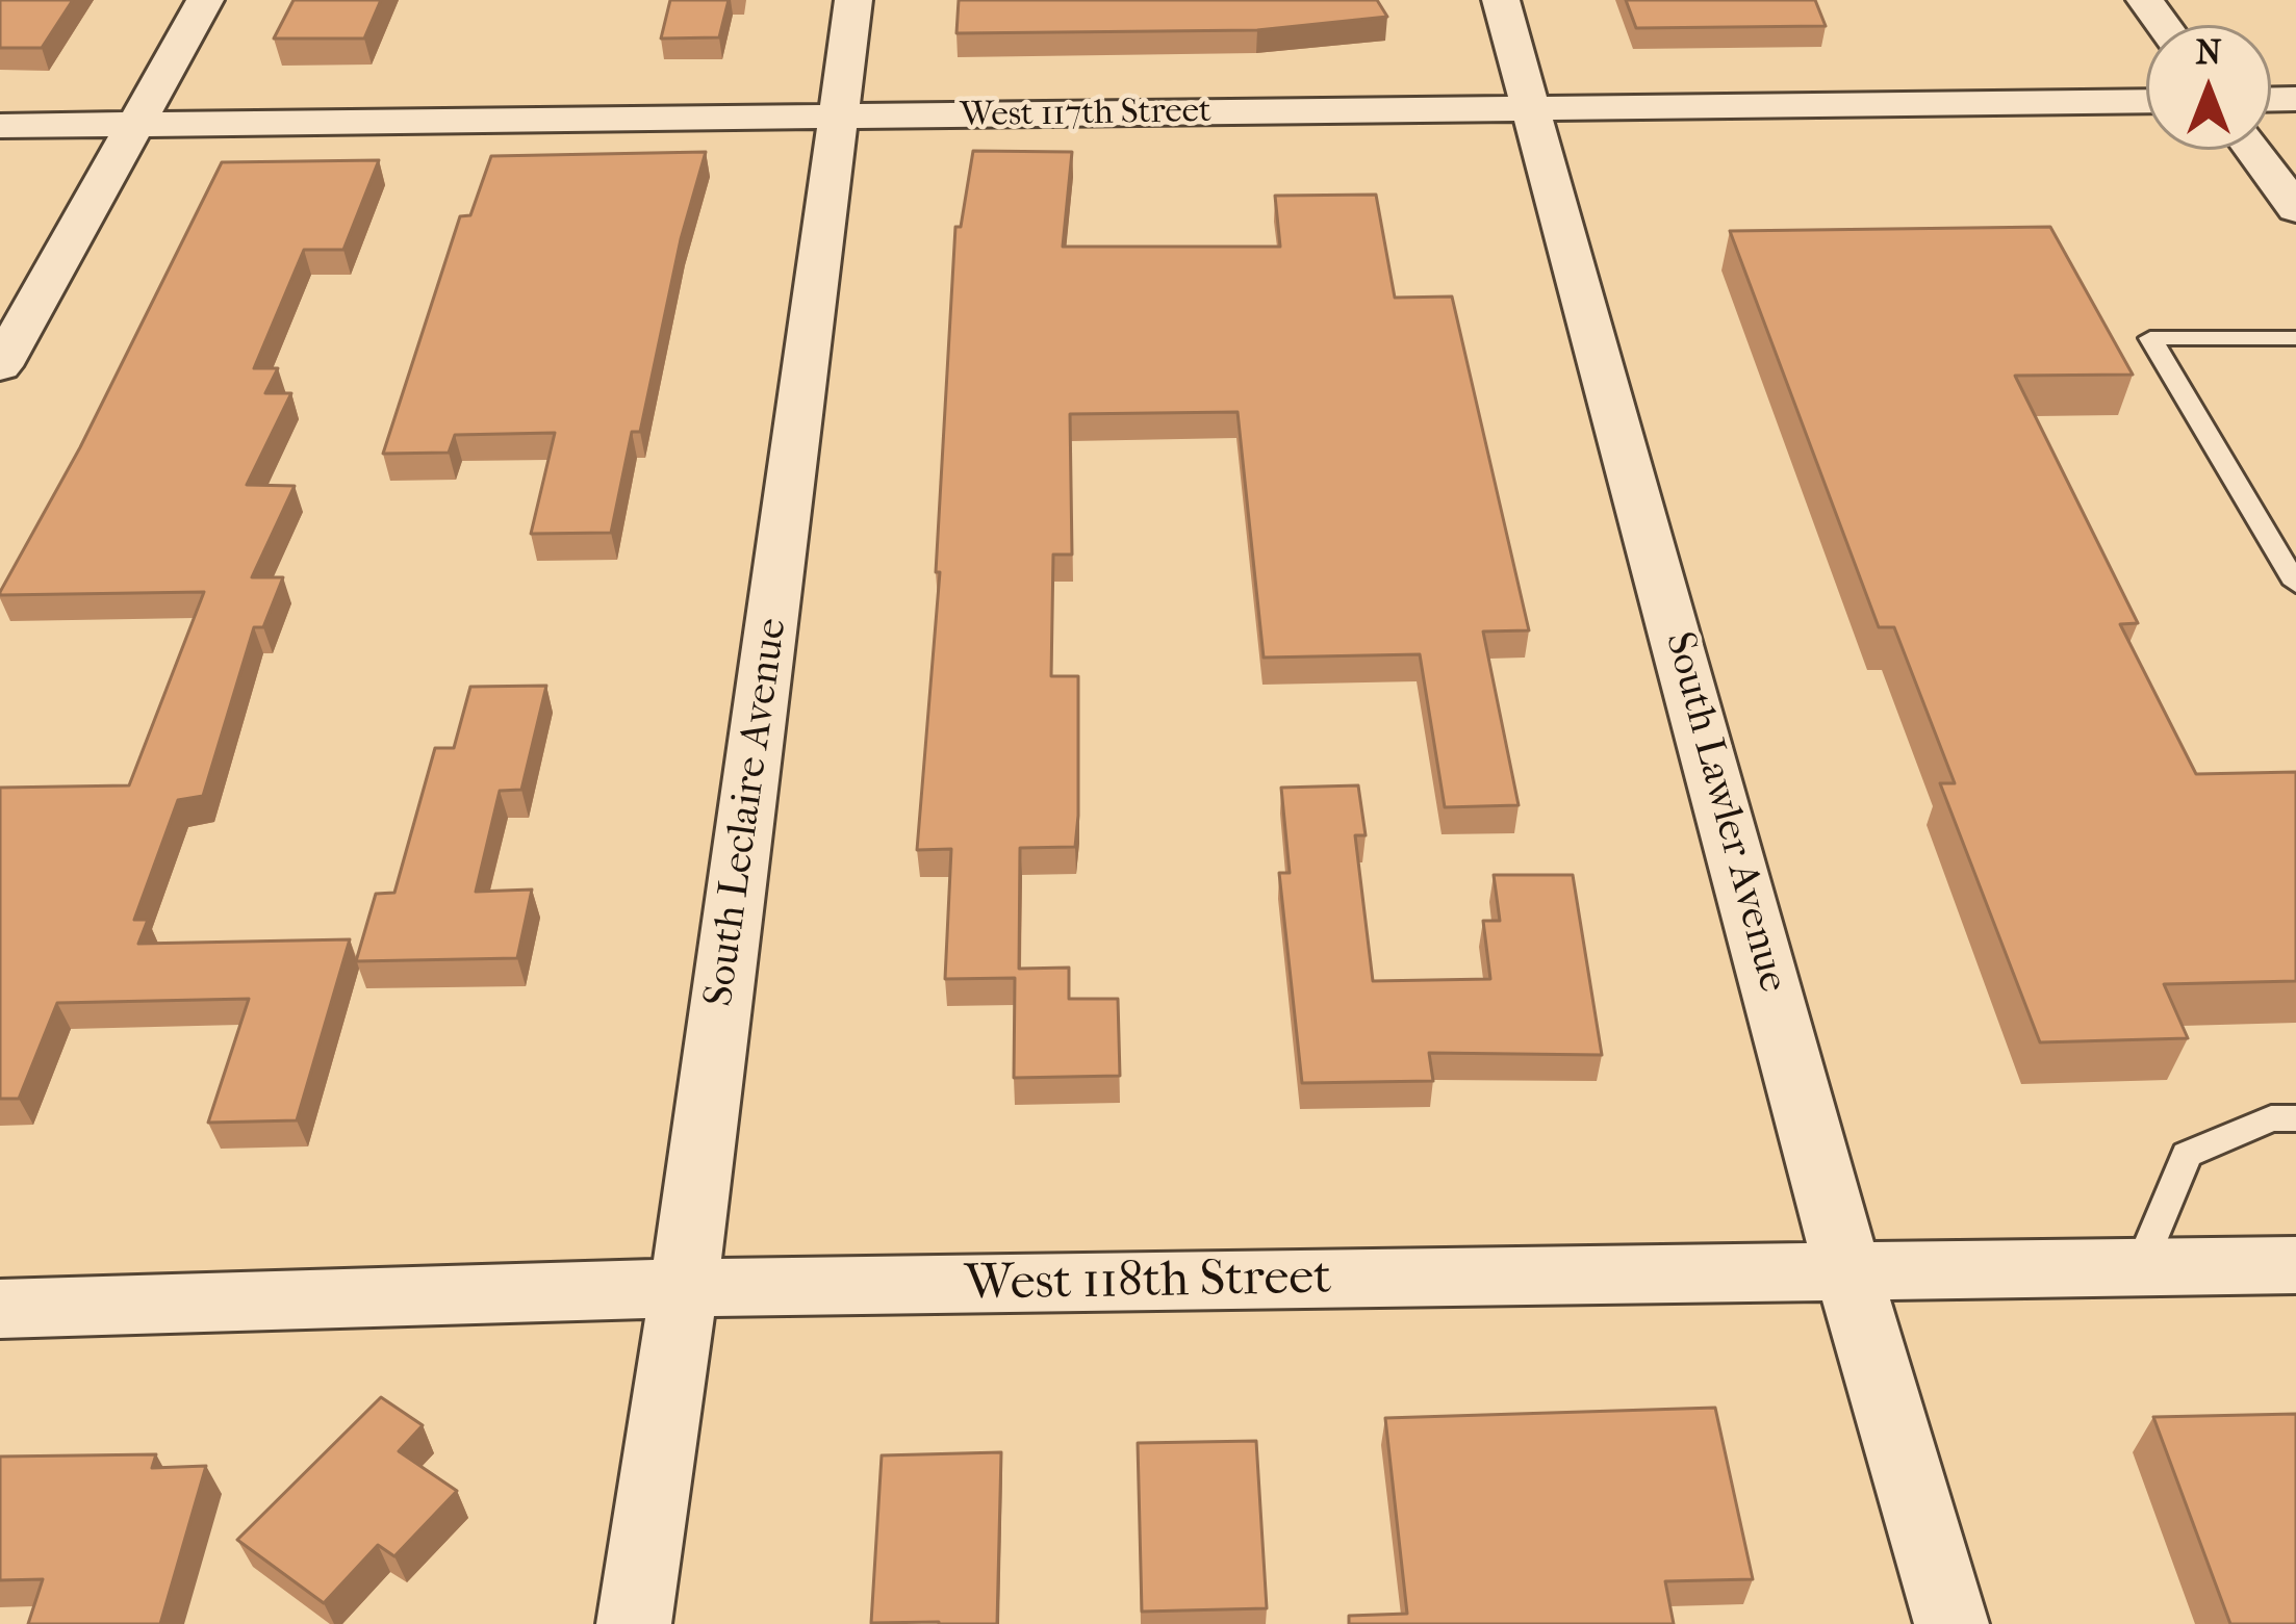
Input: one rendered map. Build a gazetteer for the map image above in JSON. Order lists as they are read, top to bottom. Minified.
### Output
{"streets":{"street":["West 117th Street","South Leclaire Avenue","South Lawler Avenue","West 118th Street"]},"crossings":[["West 117th Street","South Leclaire Avenue"],["West 117th Street","South Lawler Avenue"],["South Leclaire Avenue","West 118th Street"],["South Lawler Avenue","West 118th Street"]],"north":"top"}
